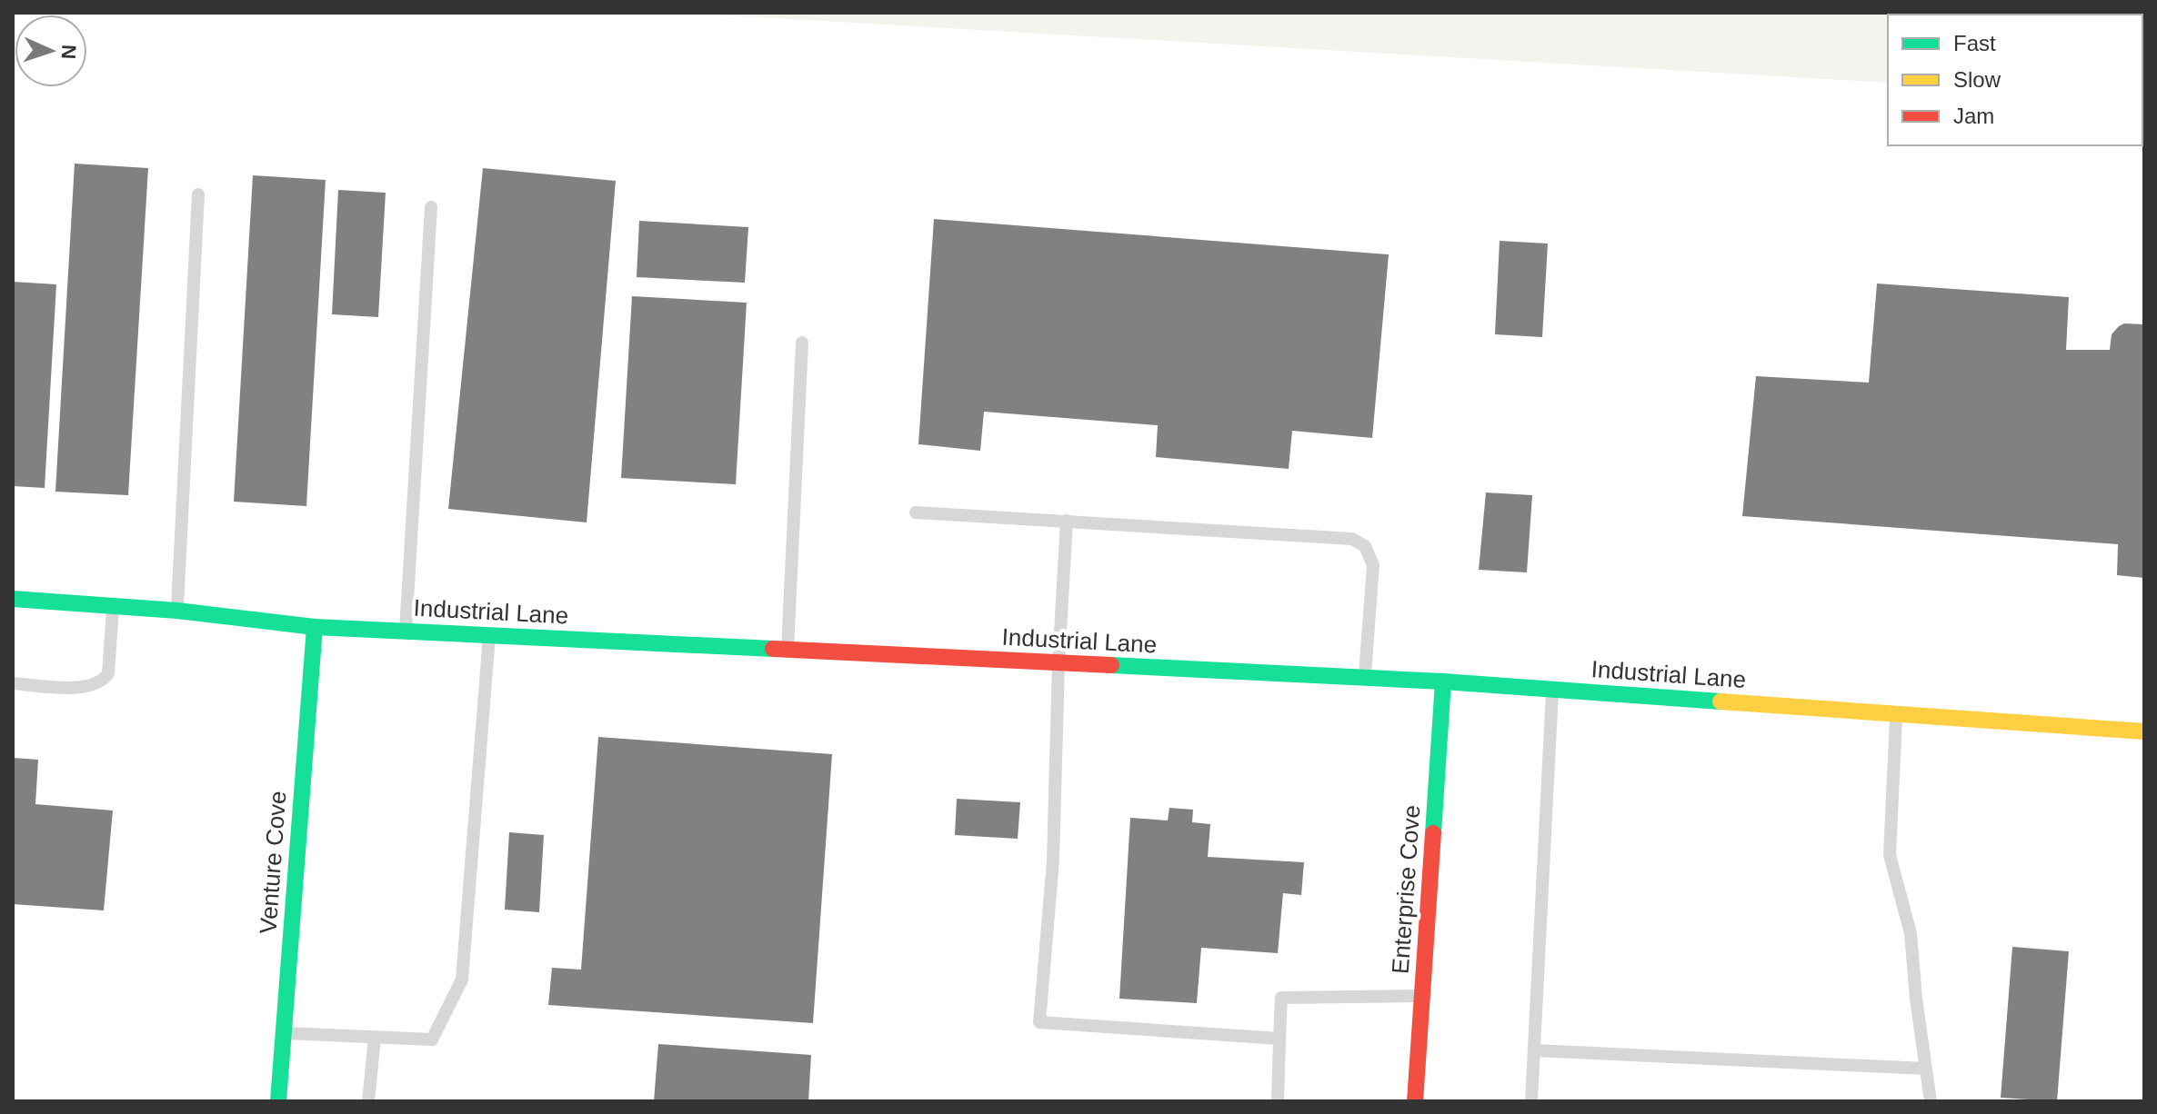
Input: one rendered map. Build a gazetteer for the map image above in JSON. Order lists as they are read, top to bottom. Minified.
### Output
{"streets":{"street":["Industrial Lane","Venture Cove","Enterprise Cove"]},"crossings":[["Industrial Lane","Venture Cove"],["Industrial Lane","Enterprise Cove"]],"legend":["Fast","Slow","Jam"],"north":"right"}
